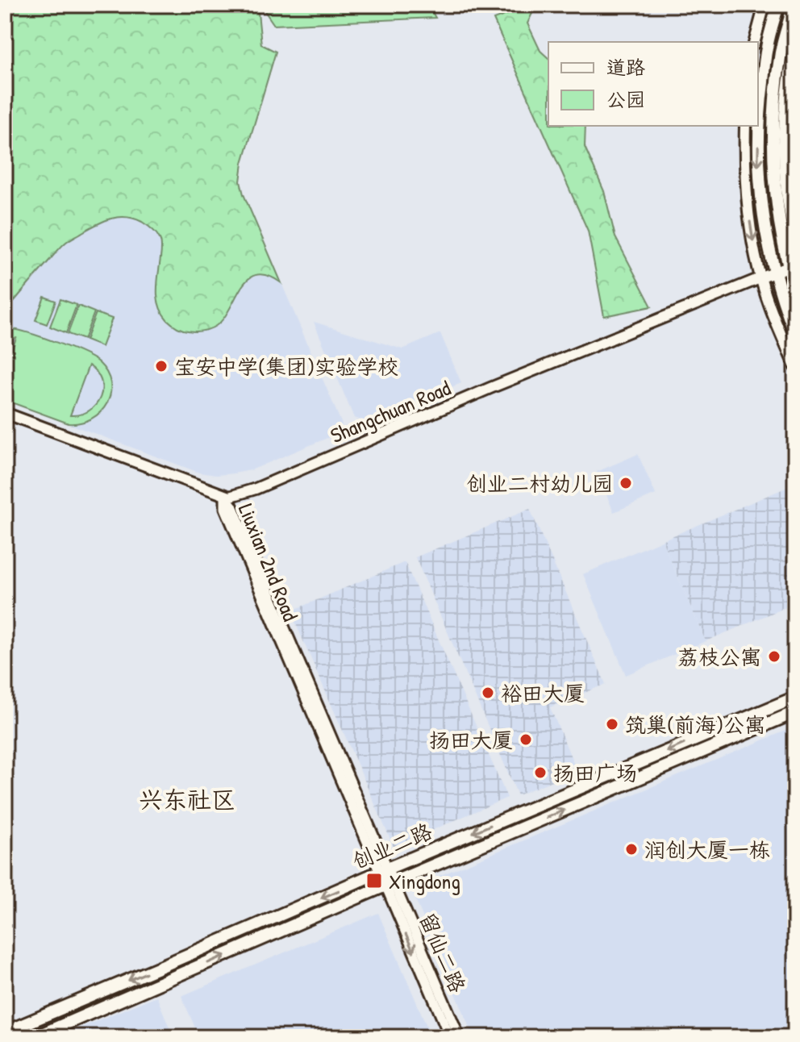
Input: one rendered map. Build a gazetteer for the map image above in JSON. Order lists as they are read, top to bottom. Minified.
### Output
{"streets":{"main road":["Shangchuan Road","创业二路"],"street":["Liuxian 2nd Road","留仙二路"]},"crossings":[["Shangchuan Road","Liuxian 2nd Road"],["Liuxian 2nd Road","创业二路"],["Liuxian 2nd Road","留仙二路"],["创业二路","留仙二路"]],"districts":["兴东社区"],"places":{"other":["宝安中学(集团)实验学校","创业二村幼儿园","荔枝公寓","裕田大厦","筑巢(前海)公寓","扬田大厦","扬田广场","润创大厦一栋"],"transit":["Xingdong"]},"legend":["道路","公园"]}
